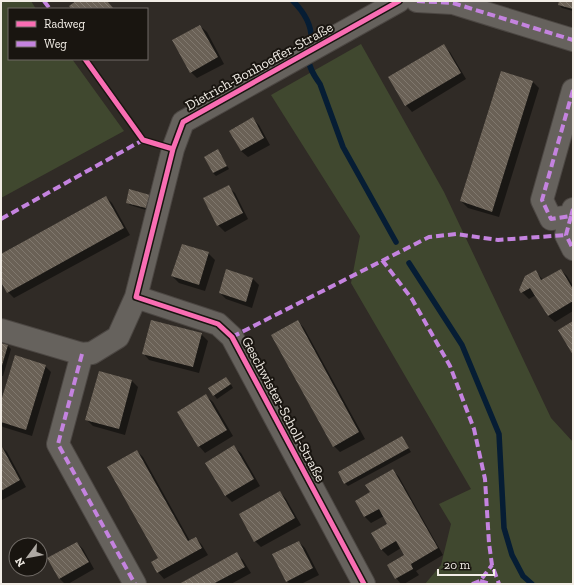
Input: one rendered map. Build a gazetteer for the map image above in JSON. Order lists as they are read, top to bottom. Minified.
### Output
{"streets":{"street":["Dietrich-Bonhoeffer-Straße","Geschwister-Scholl-Straße"]},"crossings":[["Dietrich-Bonhoeffer-Straße","Geschwister-Scholl-Straße"]],"legend":["Radweg","Weg"],"scale_bar":"20 m","north":"bottom left"}
